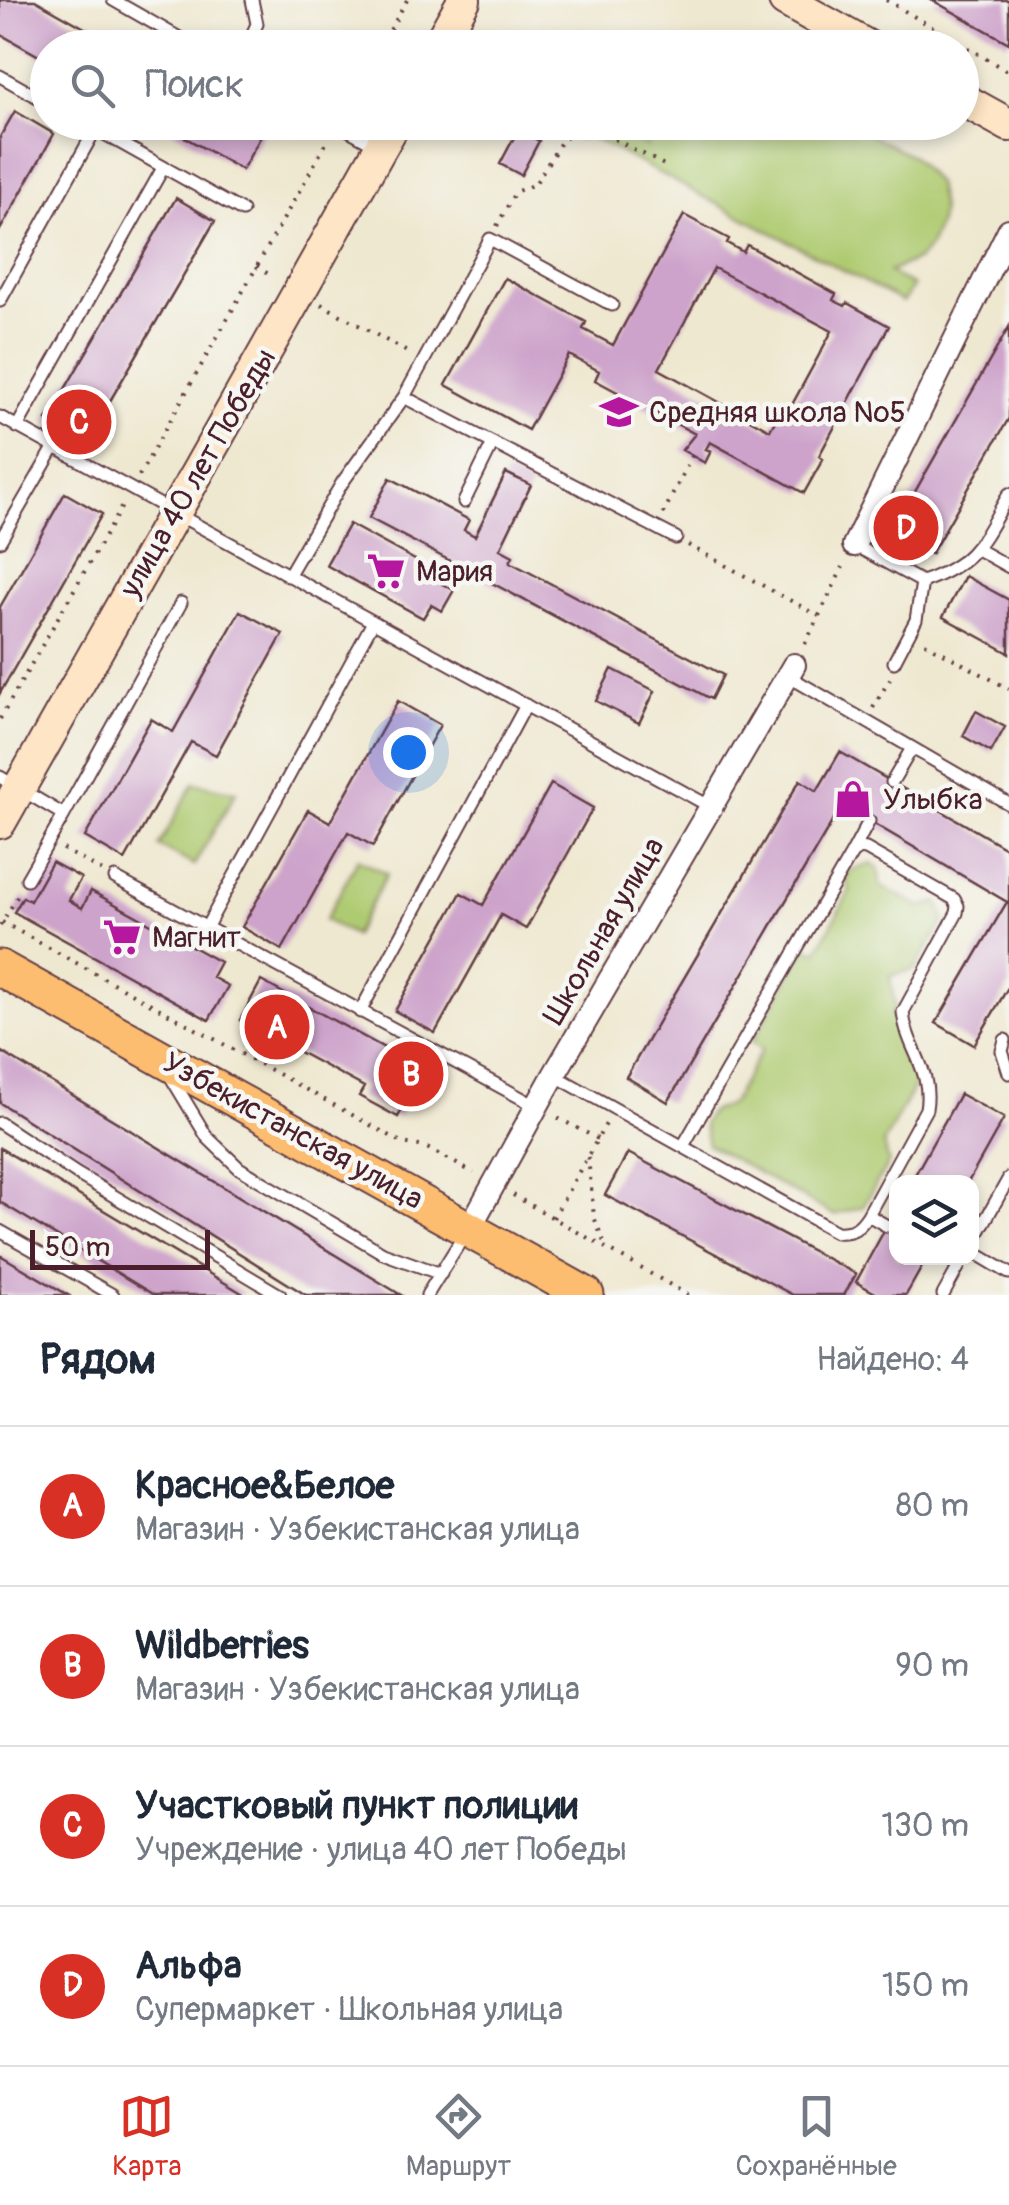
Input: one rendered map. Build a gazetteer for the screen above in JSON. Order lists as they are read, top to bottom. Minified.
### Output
{"streets":{"main road":["Узбекистанская улица"],"street":["улица 40 лет Победы","Школьная улица"]},"crossings":[["Школьная улица","Узбекистанская улица"]],"places":{"school or university":["Средняя школа №5"],"supermarket":["Мария","Магнит"],"shop":["Улыбка"]},"scale_bar":"50 m","page":{"search":"Поиск","pins":["C","D","A","B"],"scale":"50 m","heading":["Рядом","Найдено: 4"],"list":[{"mark":"A","name":"Красное&Белое","note":"Магазин · Узбекистанская улица","value":"80 m"},{"mark":"B","name":"Wildberries","note":"Магазин · Узбекистанская улица","value":"90 m"},{"mark":"C","name":"Участковый пункт полиции","note":"Учреждение · улица 40 лет Победы","value":"130 m"},{"mark":"D","name":"Альфа","note":"Супермаркет · Школьная улица","value":"150 m"}],"nav":["Карта","Маршрут","Сохранённые"]}}
